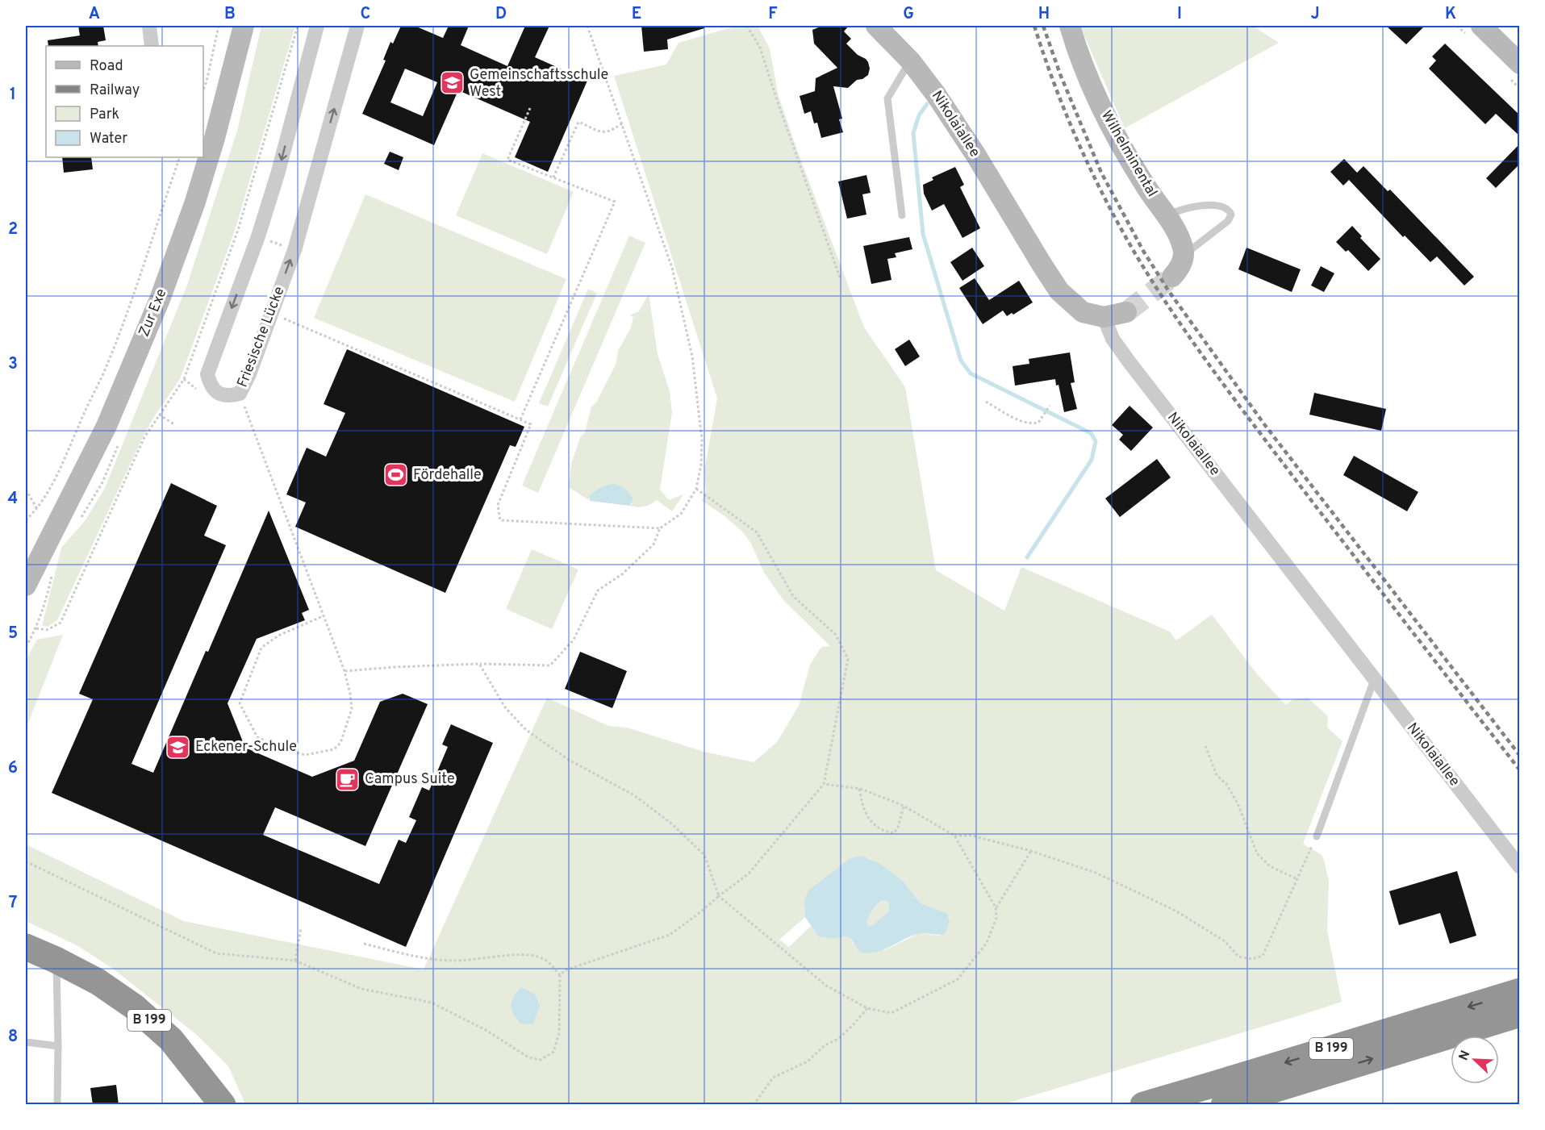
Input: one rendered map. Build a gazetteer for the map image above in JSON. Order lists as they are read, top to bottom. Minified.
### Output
{"streets":{"highway":["B 199"],"street":["Nikolaiallee","Wilhelminental","Zur Exe","Friesische Lücke"]},"places":{"school or university":["Gemeinschaftsschule West","Eckener-Schule"],"sports":["Fördehalle"],"cafe":["Campus Suite"]},"legend":["Road","Railway","Park","Water"],"north":"top left","grid":{"columns":["A","B","C","D","E","F","G","H","I","J","K"],"rows":["1","2","3","4","5","6","7","8"]}}
